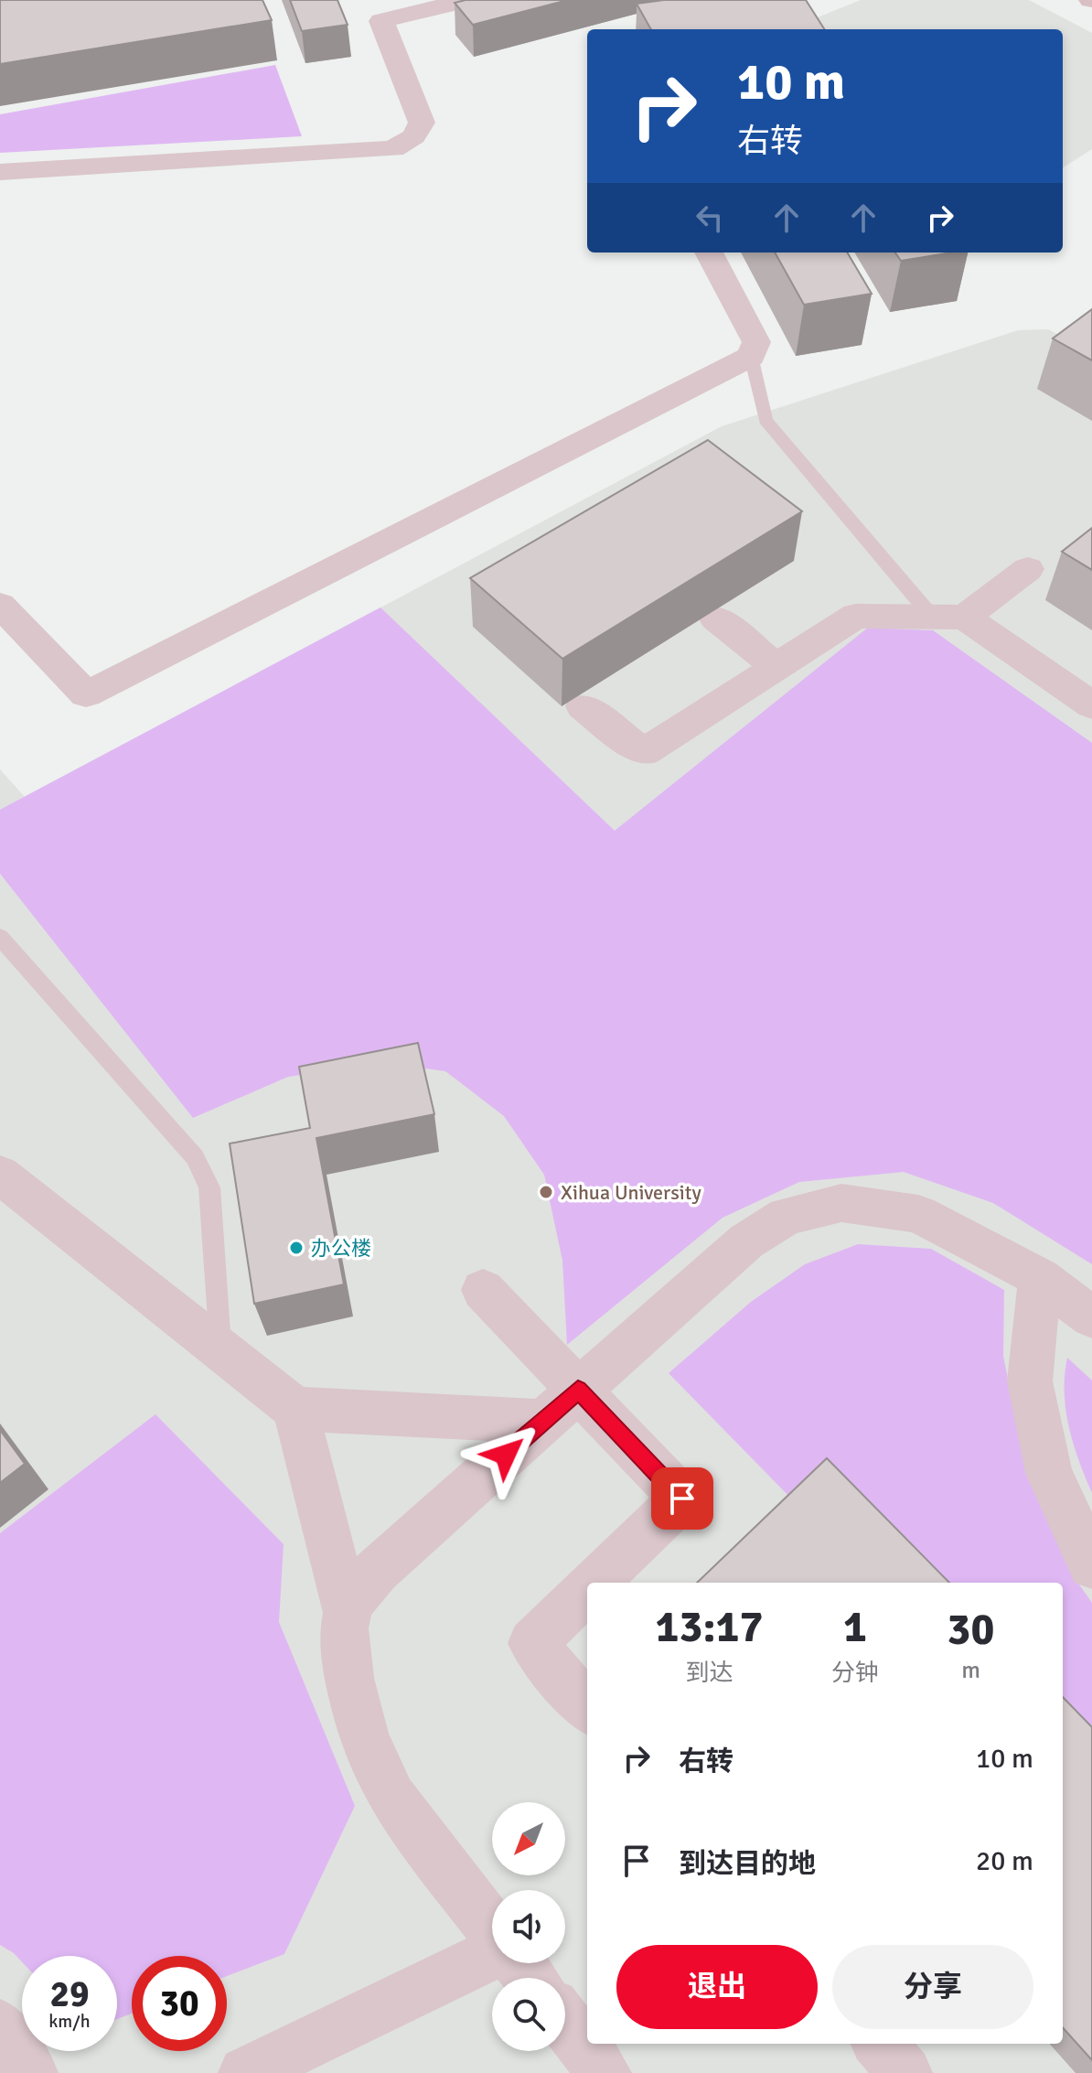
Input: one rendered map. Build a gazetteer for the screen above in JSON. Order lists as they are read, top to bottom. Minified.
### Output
{"places":["Xihua University","办公楼"],"north":"bottom left","page":{"turn":["10 m","右转"],"eta":["13:17","到达","1","分钟","30","m"],"list":[{"name":"右转","value":"10 m"},{"name":"到达目的地","value":"20 m"}],"buttons":["退出","分享"],"speed":"29 km/h","limit":"30"}}
